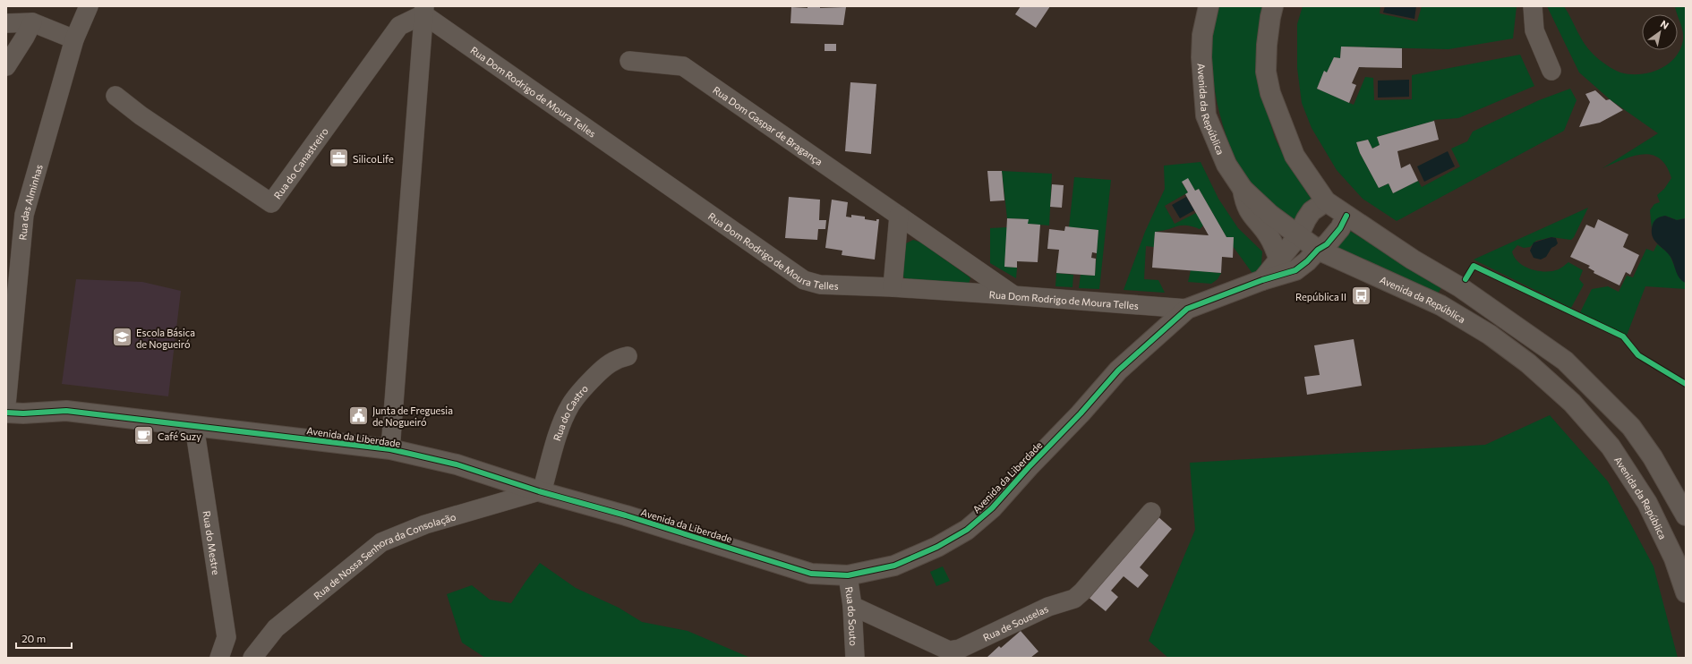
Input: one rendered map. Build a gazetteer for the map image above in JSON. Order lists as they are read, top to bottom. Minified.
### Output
{"streets":{"street":["Rua Dom Rodrigo de Moura Telles","Avenida da República","Rua Dom Gaspar de Bragança","Rua do Canastreiro","Rua das Alminhas","Rua do Castro","Avenida da Liberdade","Rua do Mestre","Rua de Nossa Senhora da Consolação","Rua do Souto","Rua de Souselas"]},"crossings":[["Rua Dom Rodrigo de Moura Telles","Rua Dom Gaspar de Bragança"],["Rua Dom Rodrigo de Moura Telles","Rua do Canastreiro"],["Rua Dom Rodrigo de Moura Telles","Avenida da Liberdade"],["Avenida da República","Avenida da Liberdade"],["Rua do Castro","Avenida da Liberdade"],["Rua do Castro","Rua de Nossa Senhora da Consolação"],["Avenida da Liberdade","Rua do Mestre"],["Avenida da Liberdade","Rua de Nossa Senhora da Consolação"],["Avenida da Liberdade","Rua do Souto"],["Rua do Souto","Rua de Souselas"]],"places":{"office":["SilicoLife"],"bus stop":["República II"],"school or university":["Escola Básica de Nogueiró"],"public building":["Junta de Freguesia de Nogueiró"],"cafe":["Café Suzy"]},"scale_bar":"20 m","north":"top right"}
